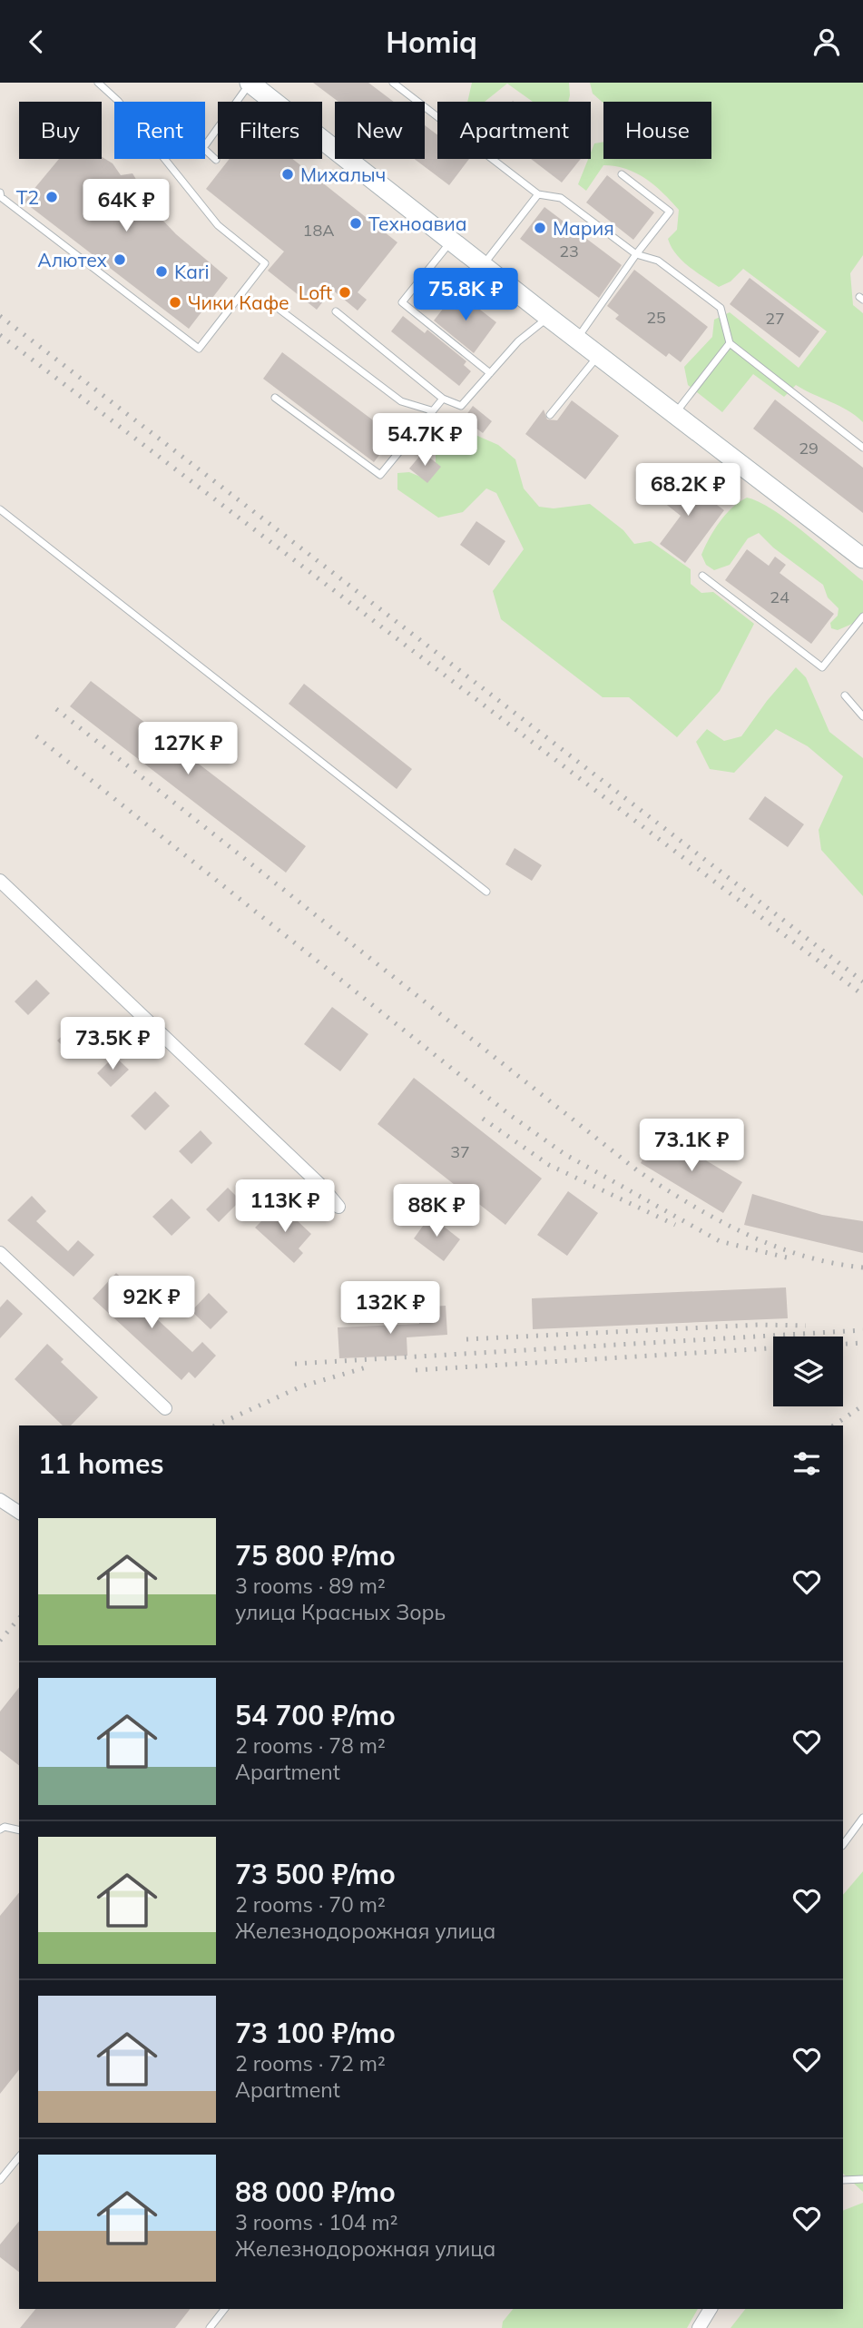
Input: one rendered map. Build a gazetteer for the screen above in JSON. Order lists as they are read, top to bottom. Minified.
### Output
{"places":["Михалыч","T2","Техноавиа","Мария","Алютех","Kari","Loft","Чики Кафе"],"house_numbers":["18А","23","25","27","29","24","37"],"page":{"header":"Homiq","chip":["Buy","Rent","Filters","New","Apartment","House"],"price":["64K ₽","75.8K ₽","54.7K ₽","68.2K ₽","127K ₽","73.5K ₽","73.1K ₽","113K ₽","88K ₽","92K ₽","132K ₽"],"heading":"11 homes","list":[{"name":"75 800 ₽/mo","note":"3 rooms · 89 m² · улица Красных Зорь"},{"name":"54 700 ₽/mo","note":"2 rooms · 78 m² · Apartment"},{"name":"73 500 ₽/mo","note":"2 rooms · 70 m² · Железнодорожная улица"},{"name":"73 100 ₽/mo","note":"2 rooms · 72 m² · Apartment"},{"name":"88 000 ₽/mo","note":"3 rooms · 104 m² · Железнодорожная улица"}]}}
